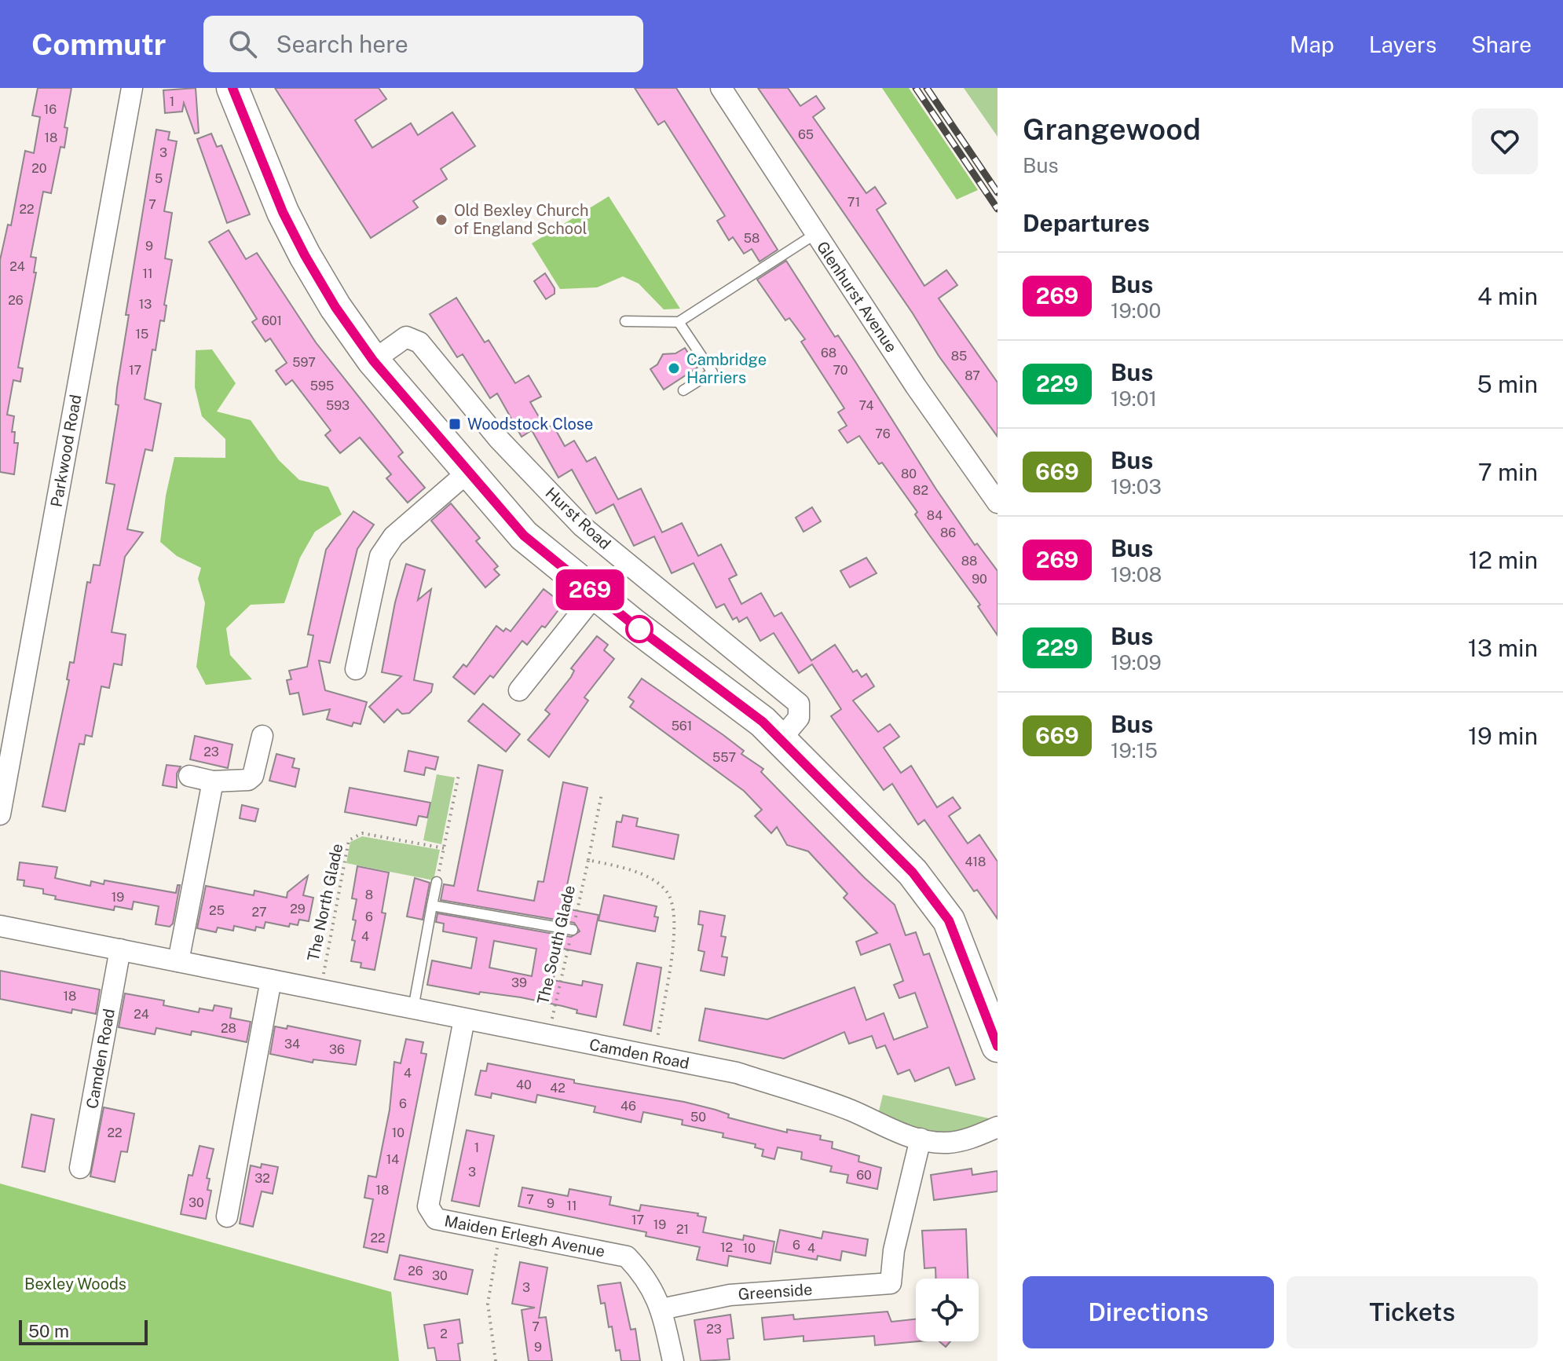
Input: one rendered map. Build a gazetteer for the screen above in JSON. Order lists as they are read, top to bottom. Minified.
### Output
{"streets":{"street":["Glenhurst Avenue","Parkwood Road","Hurst Road","Camden Road","Maiden Erlegh Avenue","Greenside"],"path":["The North Glade","The South Glade"]},"crossings":[["The North Glade","Camden Road"],["The South Glade","Camden Road"],["Camden Road","Maiden Erlegh Avenue"],["Camden Road","Greenside"],["Maiden Erlegh Avenue","Greenside"]],"parks":["Bexley Woods"],"places":{"other":["Old Bexley Church of England School","Cambridge Harriers"],"transit":["Woodstock Close"]},"lines":["bus line 269"],"house_numbers":["1","16","65","18","3","20","5","71","7","22","58","9","24","11","26","13","601","15","68","85","597","17","70","87","595","593","74","76","80","82","84","86","88","90","561","23","557","418","8","19","29","25","27","6","4","39","18","24","28","34","36","4","40","42","6","46","50","22","10","1","14","3","60","32","18","7","30","9","11","17","19","21","22","6","12","10","4","26","30","3","7","23","2","9"],"scale_bar":"50 m","page":{"header":"Commutr","search":"Search here","nav":["Map","Layers","Share"],"on_map":"269","heading":[["Grangewood","Bus"],"Departures"],"list":[{"mark":"269","name":"Bus","note":"19:00","value":"4 min"},{"mark":"229","name":"Bus","note":"19:01","value":"5 min"},{"mark":"669","name":"Bus","note":"19:03","value":"7 min"},{"mark":"269","name":"Bus","note":"19:08","value":"12 min"},{"mark":"229","name":"Bus","note":"19:09","value":"13 min"},{"mark":"669","name":"Bus","note":"19:15","value":"19 min"}],"buttons":["Directions","Tickets"],"scale":"50 m"}}
